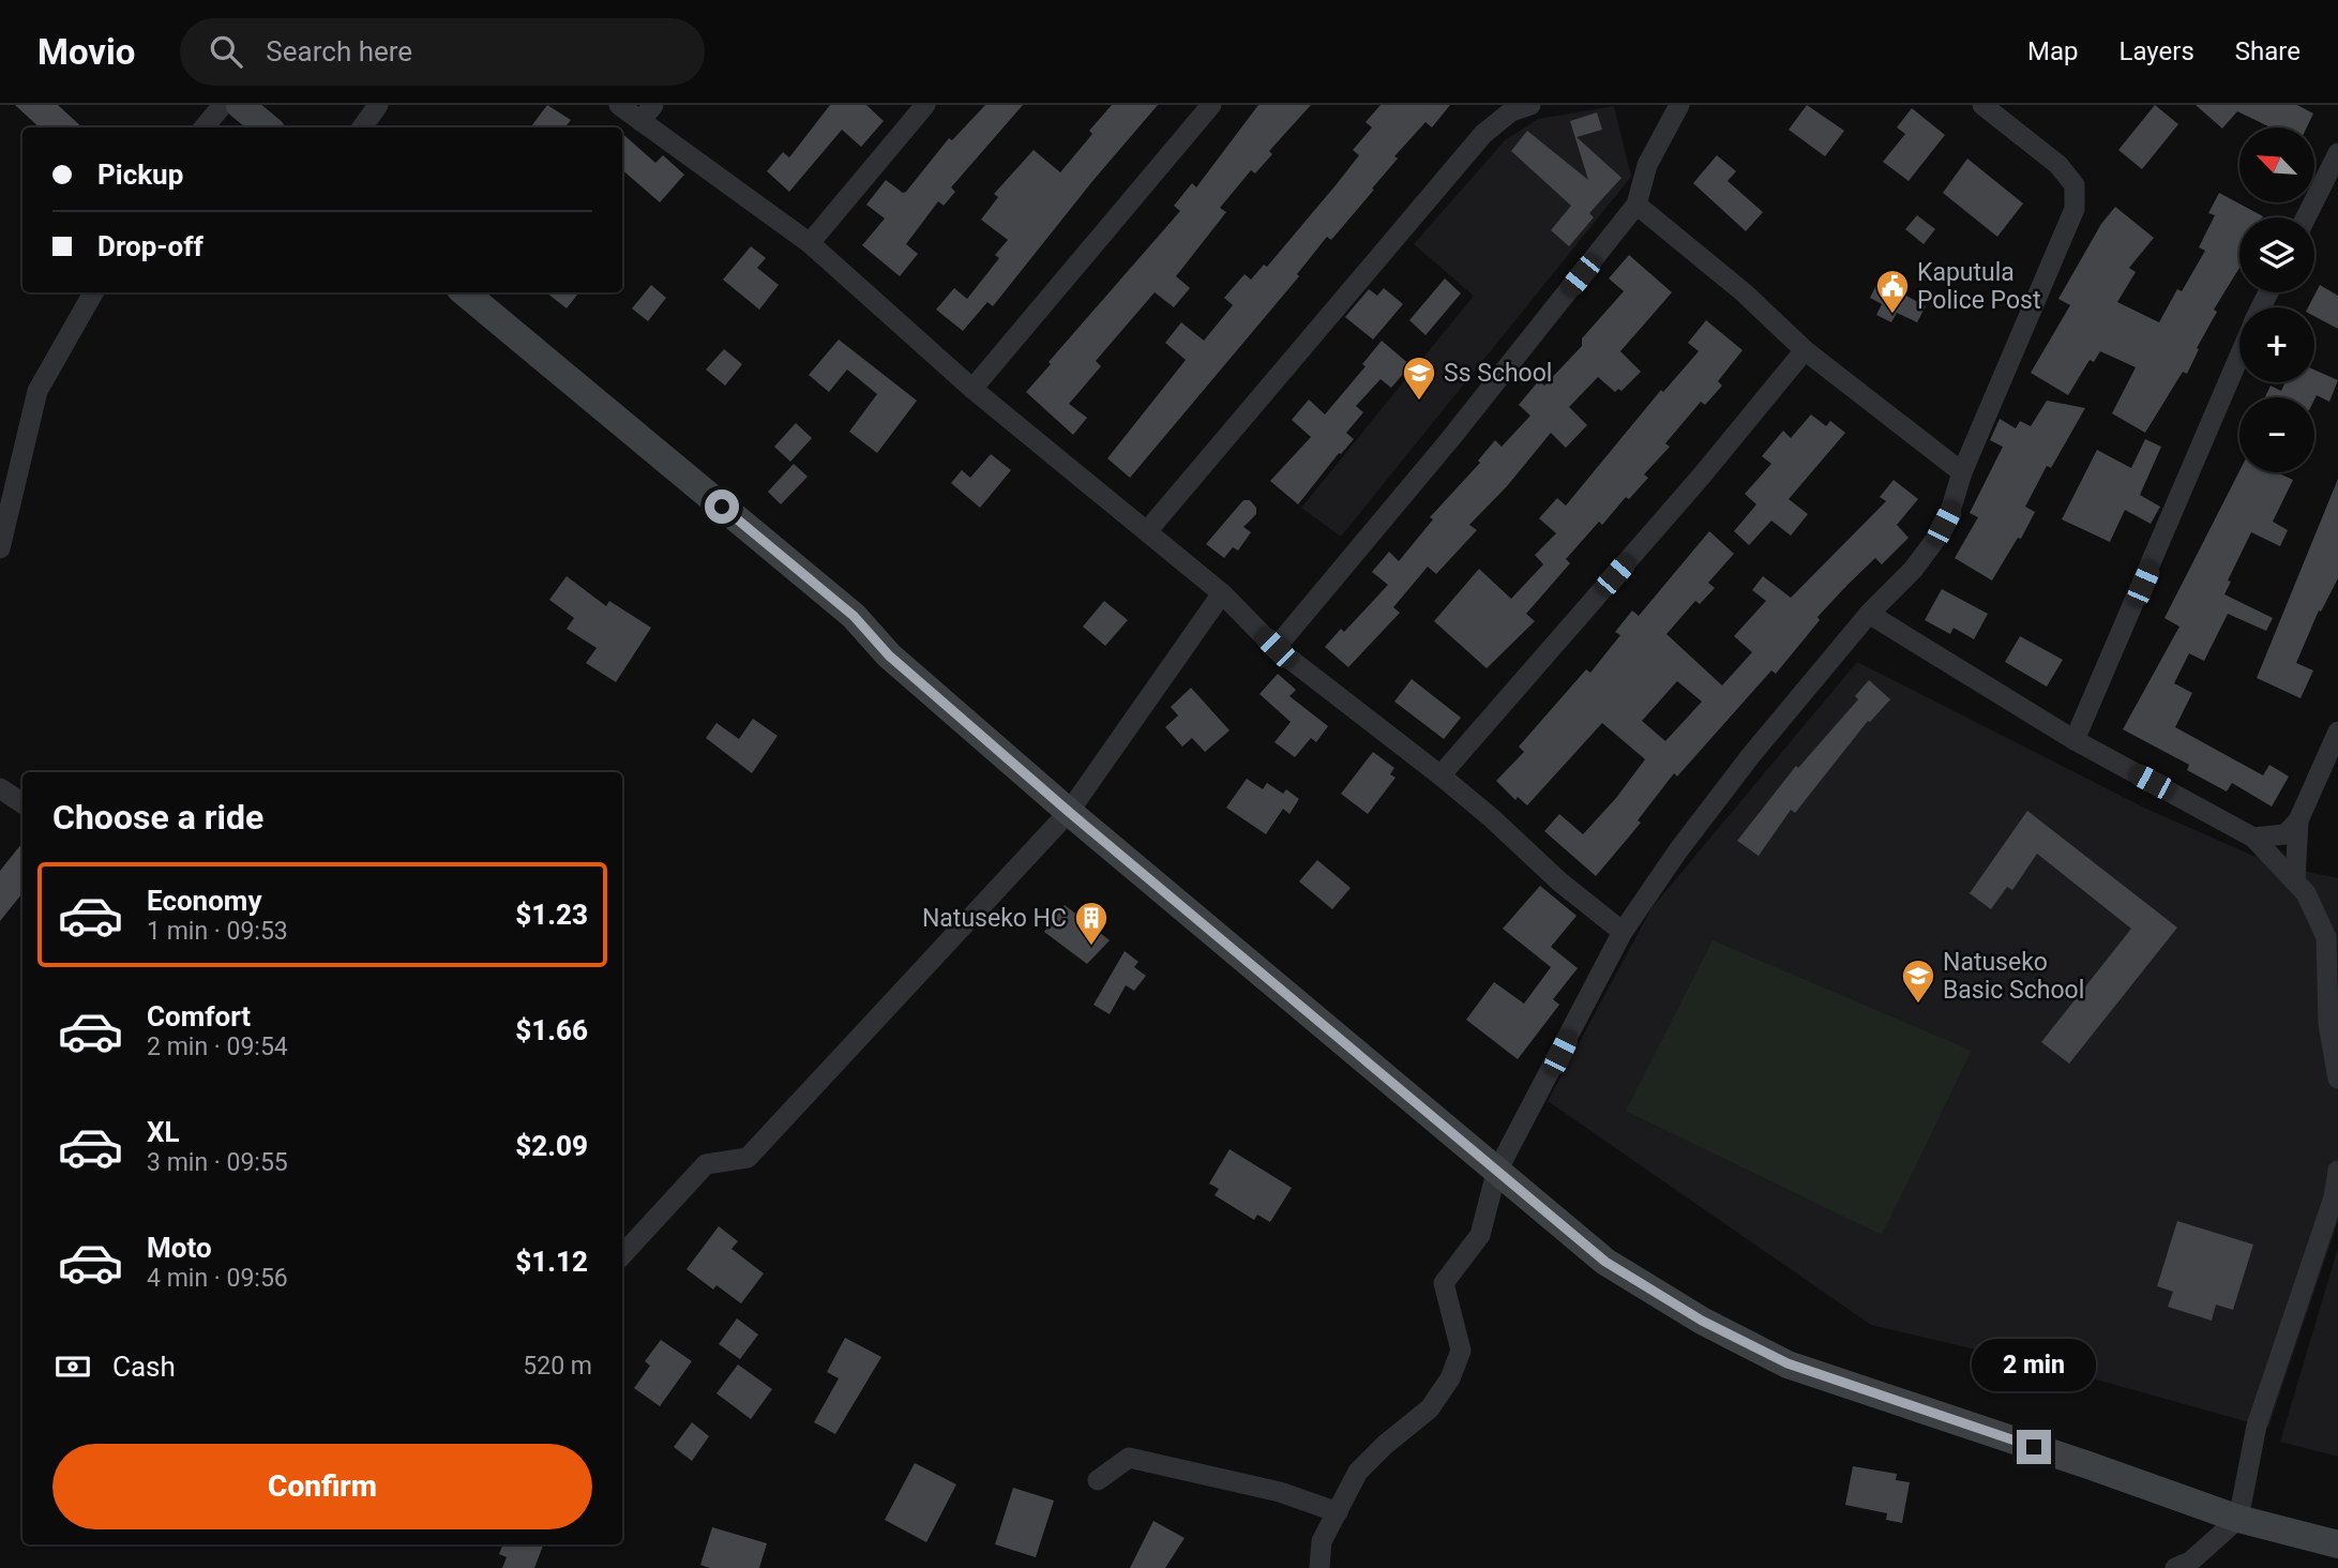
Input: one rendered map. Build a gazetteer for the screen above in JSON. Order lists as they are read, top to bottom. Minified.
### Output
{"places":{"public building":["Kaputula Police Post"],"school or university":["Ss School","Natuseko Basic School"],"building":["Natuseko HC"]},"north":"top left","page":{"header":"Movio","search":"Search here","nav":["Map","Layers","Share"],"map_buttons":["+","−"],"banner":["Pickup","Drop-off"],"heading":"Choose a ride","list":[{"name":"Economy","note":"1 min · 09:53","value":"$1.23"},{"name":"Comfort","note":"2 min · 09:54","value":"$1.66"},{"name":"XL","note":"3 min · 09:55","value":"$2.09"},{"name":"Moto","note":"4 min · 09:56","value":"$1.12"}],"pay":["Cash","520 m"],"bubble":"2 min","buttons":"Confirm"}}
